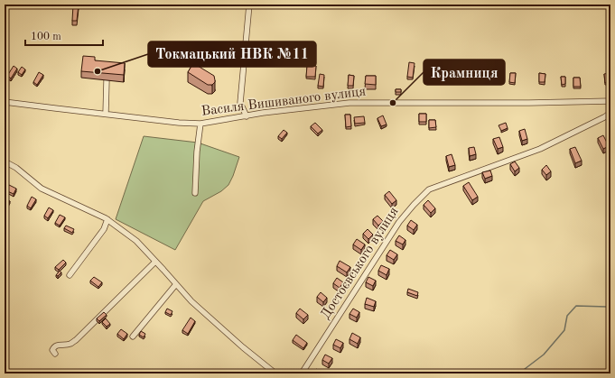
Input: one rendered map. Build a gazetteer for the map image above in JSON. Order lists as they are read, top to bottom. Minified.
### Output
{"streets":{"street":["Василя Вишиваного вулиця","Достоєвського вулиця"]},"places":["Токмацький НВК №11","Крамниця"],"scale_bar":"100 m"}
